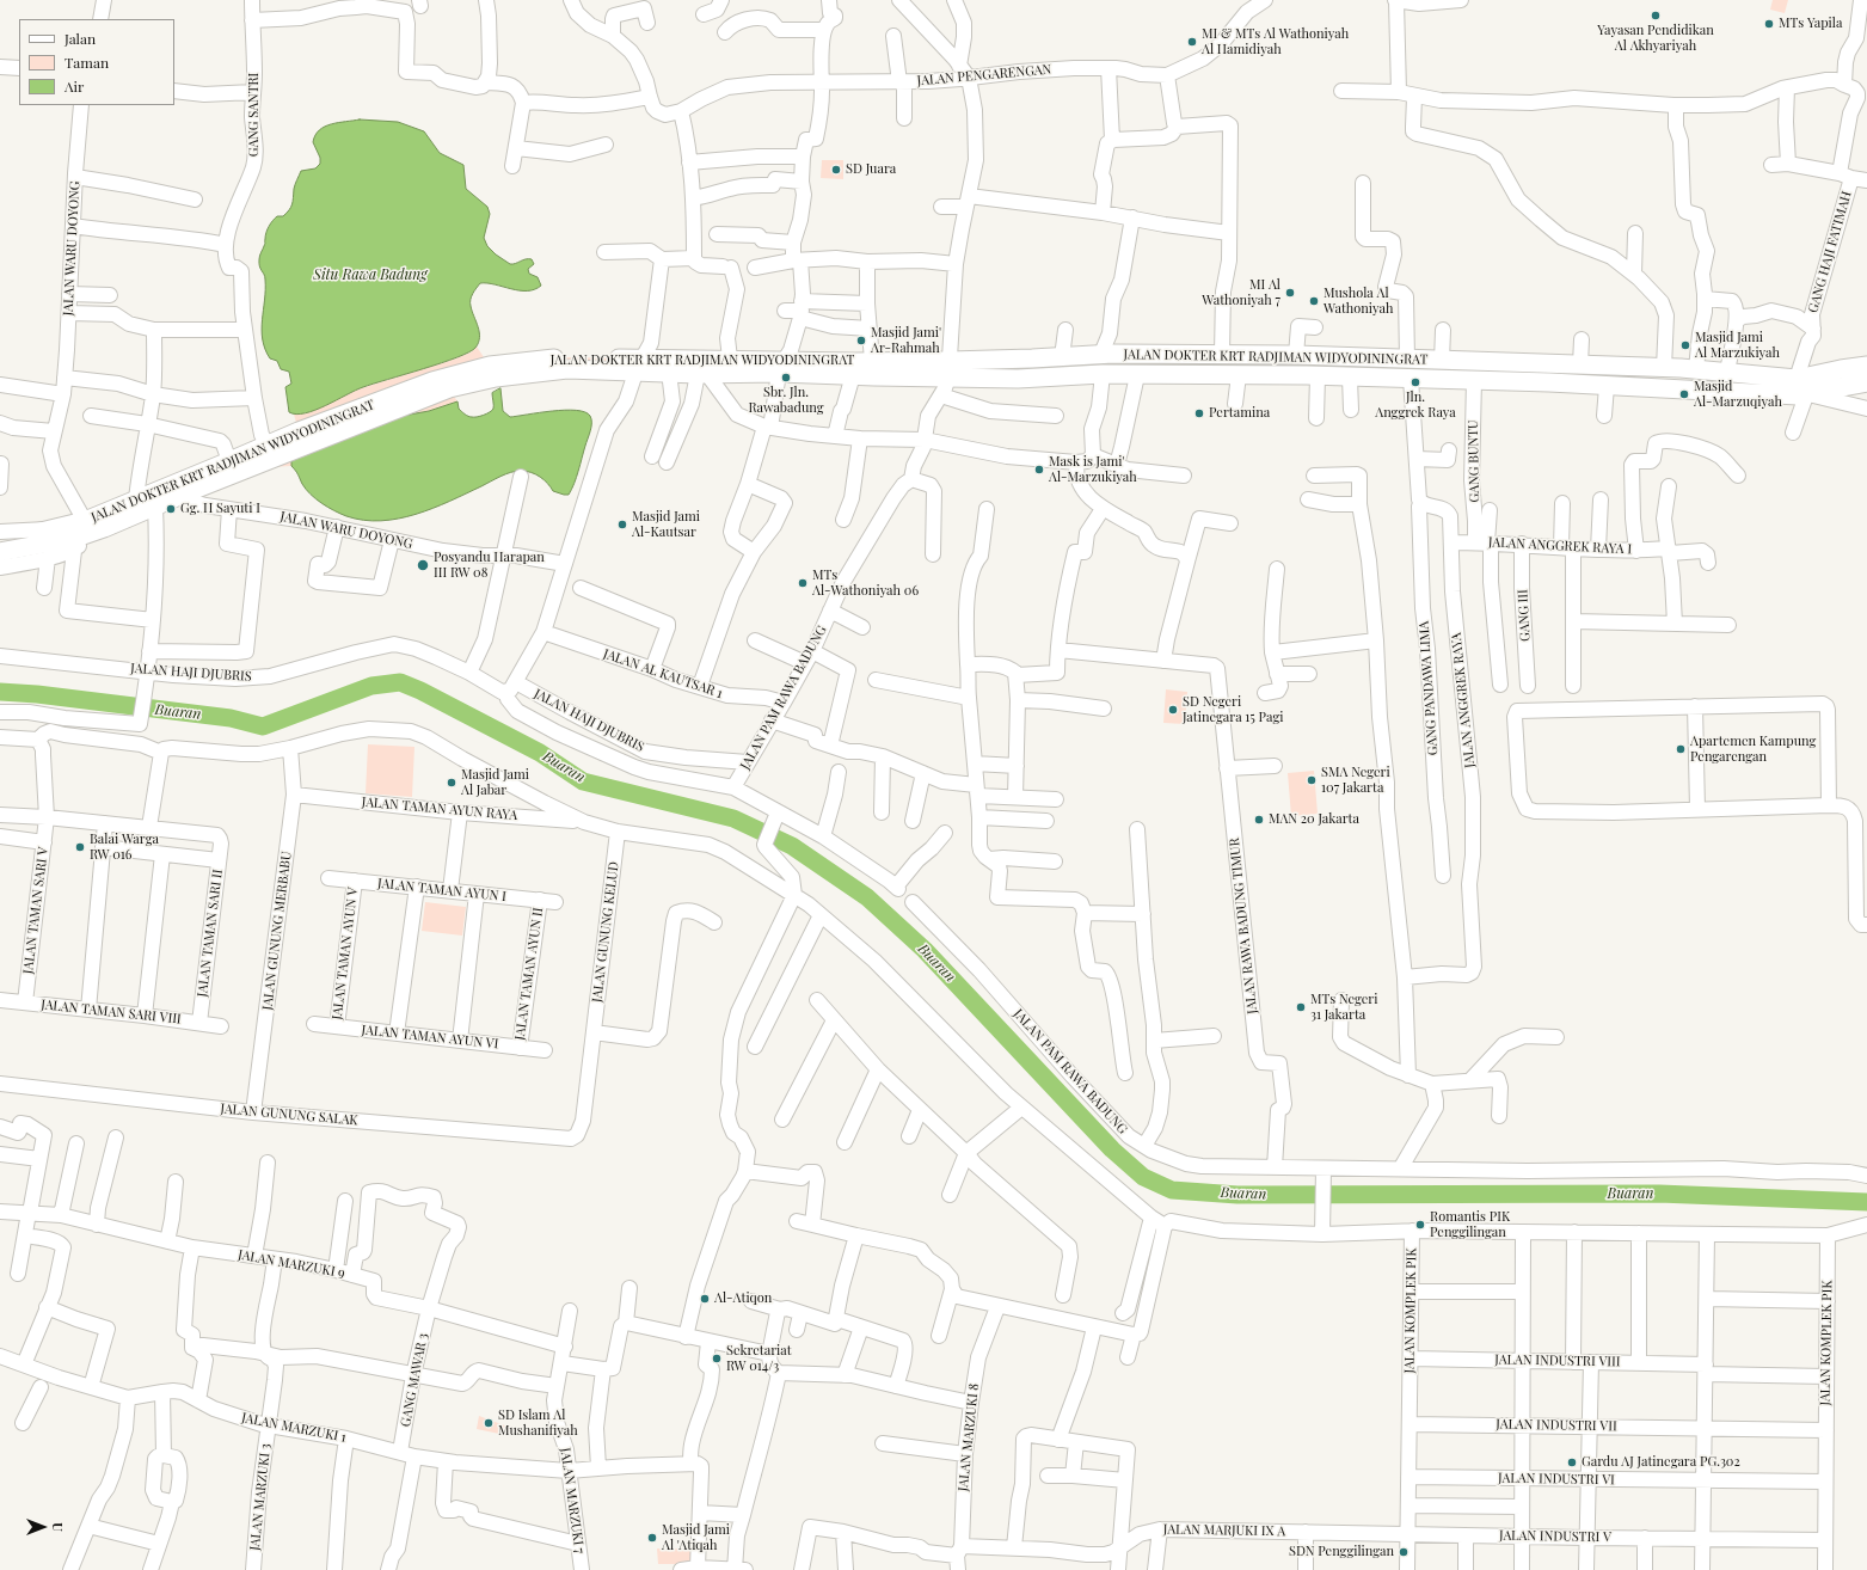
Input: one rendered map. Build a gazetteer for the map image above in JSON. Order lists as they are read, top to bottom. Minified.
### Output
{"streets":{"main road":["JALAN DOKTER KRT RADJIMAN WIDYODININGRAT"],"street":["JALAN PENGARENGAN","GANG SANTRI","JALAN WARU DOYONG","GANG HAJI FATIMAH","GANG BUNTU","JALAN ANGGREK RAYA I","GANG III","JALAN HAJI DJUBRIS","JALAN AL KAUTSAR 1","GANG PANDAWA LIMA","JALAN PAM RAWA BADUNG","JALAN ANGGREK RAYA","JALAN TAMAN AYUN RAYA","JALAN TAMAN AYUN I","JALAN TAMAN SARI V","JALAN RAWA BADUNG TIMUR","JALAN GUNUNG MERBABU","JALAN GUNUNG KELUD","JALAN TAMAN SARI II","JALAN TAMAN AYUN V","JALAN TAMAN AYUN II","JALAN TAMAN SARI VIII","JALAN TAMAN AYUN VI","JALAN GUNUNG SALAK","JALAN MARZUKI 9","JALAN KOMPLEK PIK","JALAN INDUSTRI VIII","GANG MAWAR 3","JALAN INDUSTRI VII","JALAN MARZUKI 1","JALAN MARZUKI 8","JALAN INDUSTRI VI","JALAN MARZUKI 3","JALAN MARZUKI 7","JALAN MARJUKI IX A","JALAN INDUSTRI V"]},"crossings":[["JALAN PENGARENGAN","JALAN PAM RAWA BADUNG"],["JALAN WARU DOYONG","JALAN DOKTER KRT RADJIMAN WIDYODININGRAT"],["GANG HAJI FATIMAH","JALAN DOKTER KRT RADJIMAN WIDYODININGRAT"],["JALAN DOKTER KRT RADJIMAN WIDYODININGRAT","GANG BUNTU"],["JALAN DOKTER KRT RADJIMAN WIDYODININGRAT","JALAN PAM RAWA BADUNG"],["GANG BUNTU","JALAN ANGGREK RAYA I"],["JALAN ANGGREK RAYA I","GANG III"],["JALAN ANGGREK RAYA I","JALAN ANGGREK RAYA"],["JALAN HAJI DJUBRIS","JALAN PAM RAWA BADUNG"],["JALAN AL KAUTSAR 1","JALAN PAM RAWA BADUNG"],["GANG PANDAWA LIMA","JALAN ANGGREK RAYA"],["JALAN PAM RAWA BADUNG","JALAN RAWA BADUNG TIMUR"],["JALAN TAMAN AYUN RAYA","JALAN GUNUNG MERBABU"],["JALAN TAMAN AYUN I","JALAN TAMAN AYUN V"],["JALAN TAMAN AYUN I","JALAN TAMAN AYUN II"],["JALAN TAMAN SARI V","JALAN TAMAN SARI VIII"],["JALAN GUNUNG MERBABU","JALAN GUNUNG SALAK"],["JALAN GUNUNG KELUD","JALAN GUNUNG SALAK"],["JALAN TAMAN SARI II","JALAN TAMAN SARI VIII"],["JALAN TAMAN AYUN V","JALAN TAMAN AYUN VI"],["JALAN TAMAN AYUN II","JALAN TAMAN AYUN VI"],["JALAN MARZUKI 9","GANG MAWAR 3"],["JALAN MARZUKI 9","JALAN MARZUKI 7"],["JALAN KOMPLEK PIK","JALAN INDUSTRI VIII"],["JALAN KOMPLEK PIK","JALAN INDUSTRI VII"],["JALAN KOMPLEK PIK","JALAN INDUSTRI VI"],["JALAN KOMPLEK PIK","JALAN MARJUKI IX A"],["JALAN KOMPLEK PIK","JALAN INDUSTRI V"],["GANG MAWAR 3","JALAN MARZUKI 1"],["JALAN MARZUKI 1","JALAN MARZUKI 3"],["JALAN MARZUKI 1","JALAN MARZUKI 7"],["JALAN MARZUKI 8","JALAN MARJUKI IX A"],["JALAN MARJUKI IX A","JALAN INDUSTRI V"]],"water":["Situ Rawa Badung","Buaran"],"places":["Yayasan Pendidikan Al Akhyariyah","MTs Yapila","MI & MTs Al Wathoniyah Al Hamidiyah","SD Juara","MI Al Wathoniyah 7","Mushola Al Wathoniyah","Masjid Jami' Ar-Rahmah","Masjid Jami Al Marzukiyah","Sbr. Jln. Rawabadung","Jln. Anggrek Raya","Masjid Al-Marzuqiyah","Pertamina","Mask is Jami' Al-Marzukiyah","Gg. H Sayuti I","Masjid Jami Al-Kautsar","Posyandu Harapan III RW 08","MTs Al-Wathoniyah 06","SD Negeri Jatinegara 15 Pagi","Apartemen Kampung Pengarengan","SMA Negeri 107 Jakarta","Masjid Jami Al Jabar","MAN 20 Jakarta","Balai Warga RW 016","MTs Negeri 31 Jakarta","Romantis PIK Penggilingan","Al-Atiqon","Sekretariat RW 014/3","SD Islam Al Mushanifiyah","Gardu AJ Jatinegara PG.302","Masjid Jami Al 'Atiqah","SDN Penggilingan"],"legend":["Jalan","Taman","Air"],"north":"right"}
